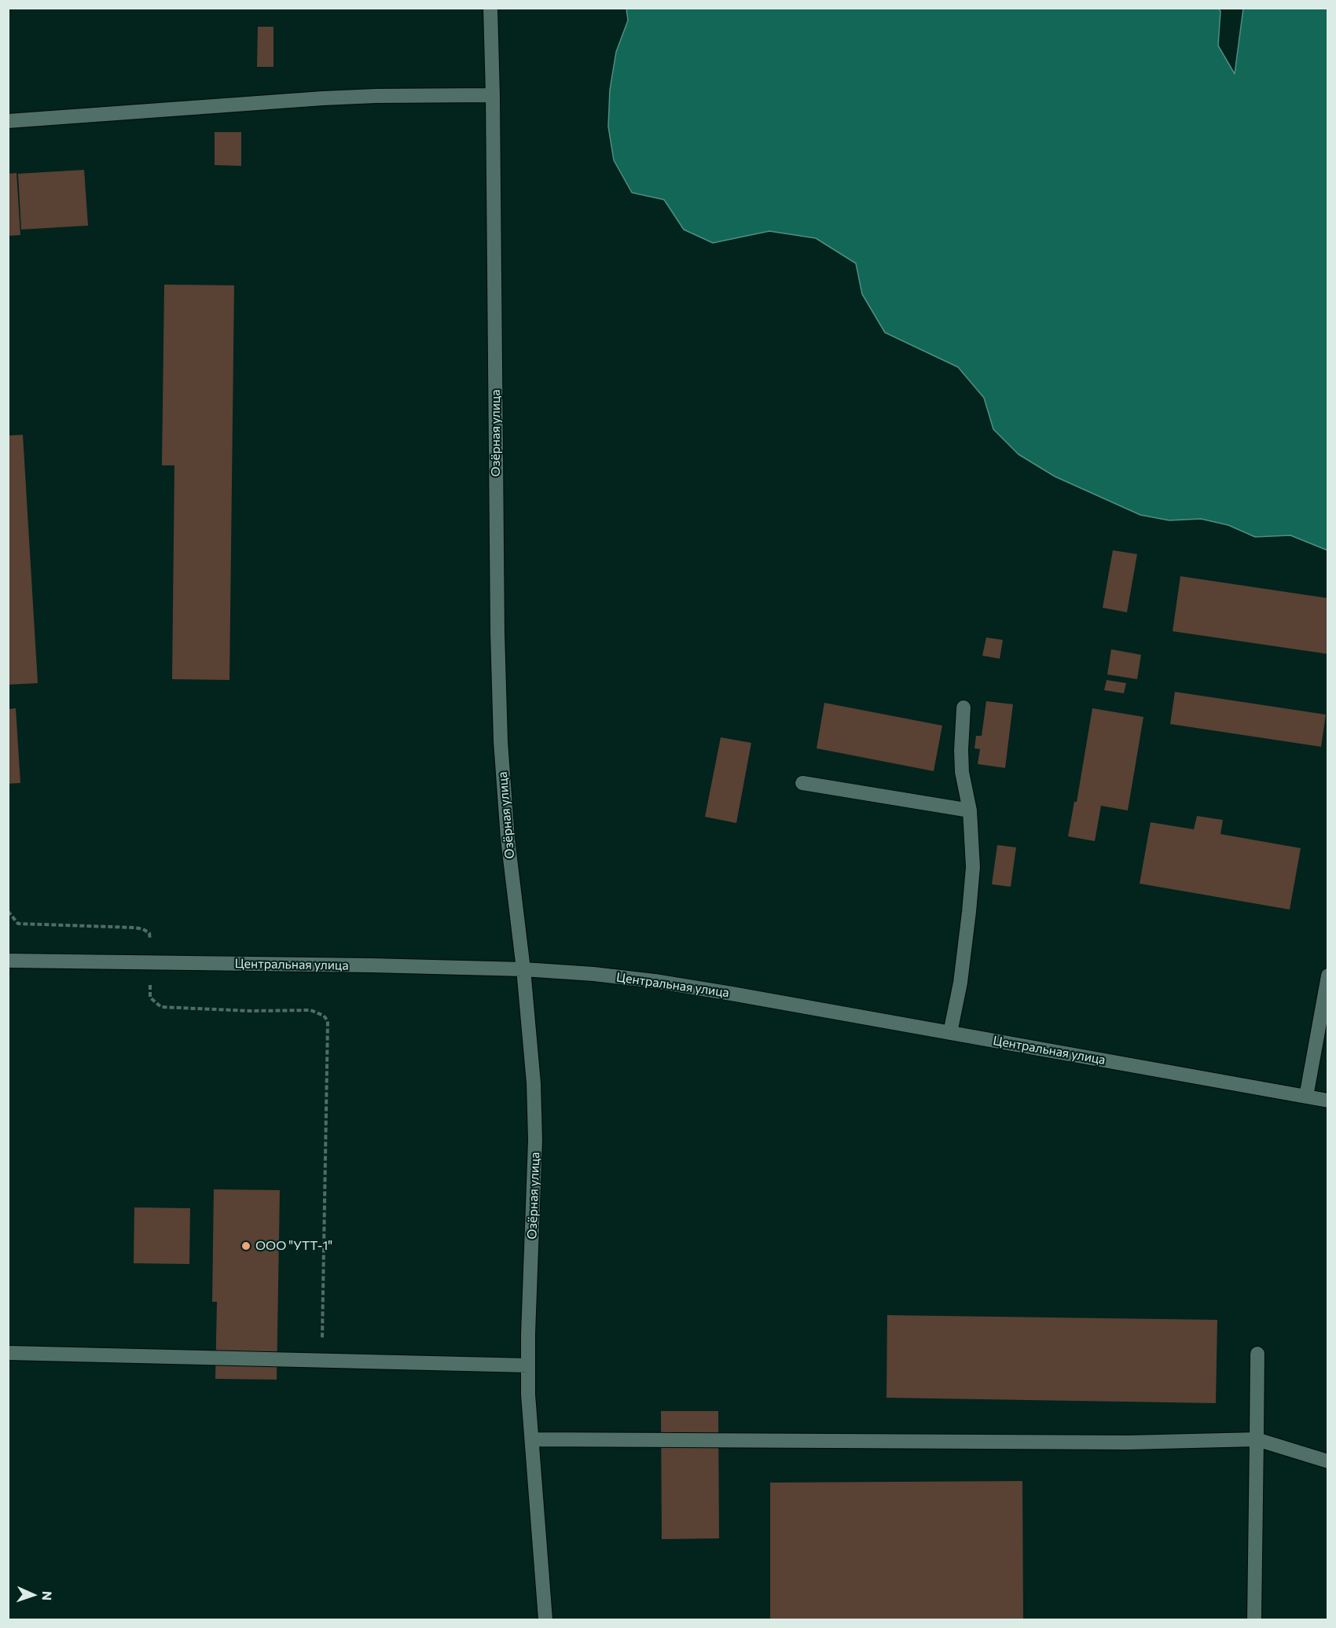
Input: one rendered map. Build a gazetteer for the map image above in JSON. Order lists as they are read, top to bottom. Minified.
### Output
{"streets":{"street":["Озёрная улица","Центральная улица"]},"crossings":[["Озёрная улица","Центральная улица"]],"places":["ООО \"УТТ-1\""],"north":"right"}
